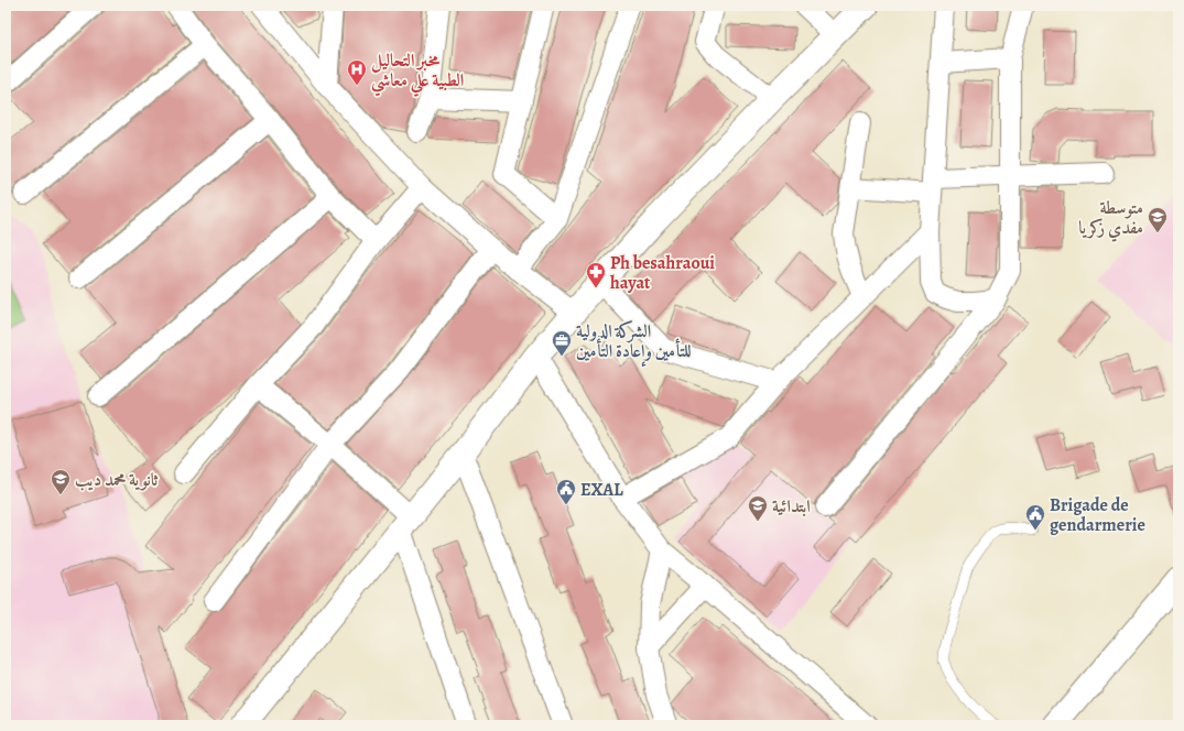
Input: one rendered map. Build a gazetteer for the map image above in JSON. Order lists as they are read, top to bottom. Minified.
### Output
{"places":{"hospital":["مخبر التحاليل الطبية علي معاشي"],"school or university":["متوسطة مفدي زكريا","ثانوية محمد ديب","ابتدائية"],"pharmacy":["Ph besahraoui hayat"],"office":["الشركة الدولية للتأمين وإعادة التأمين"],"public building":["EXAL","Brigade de gendarmerie"]}}
